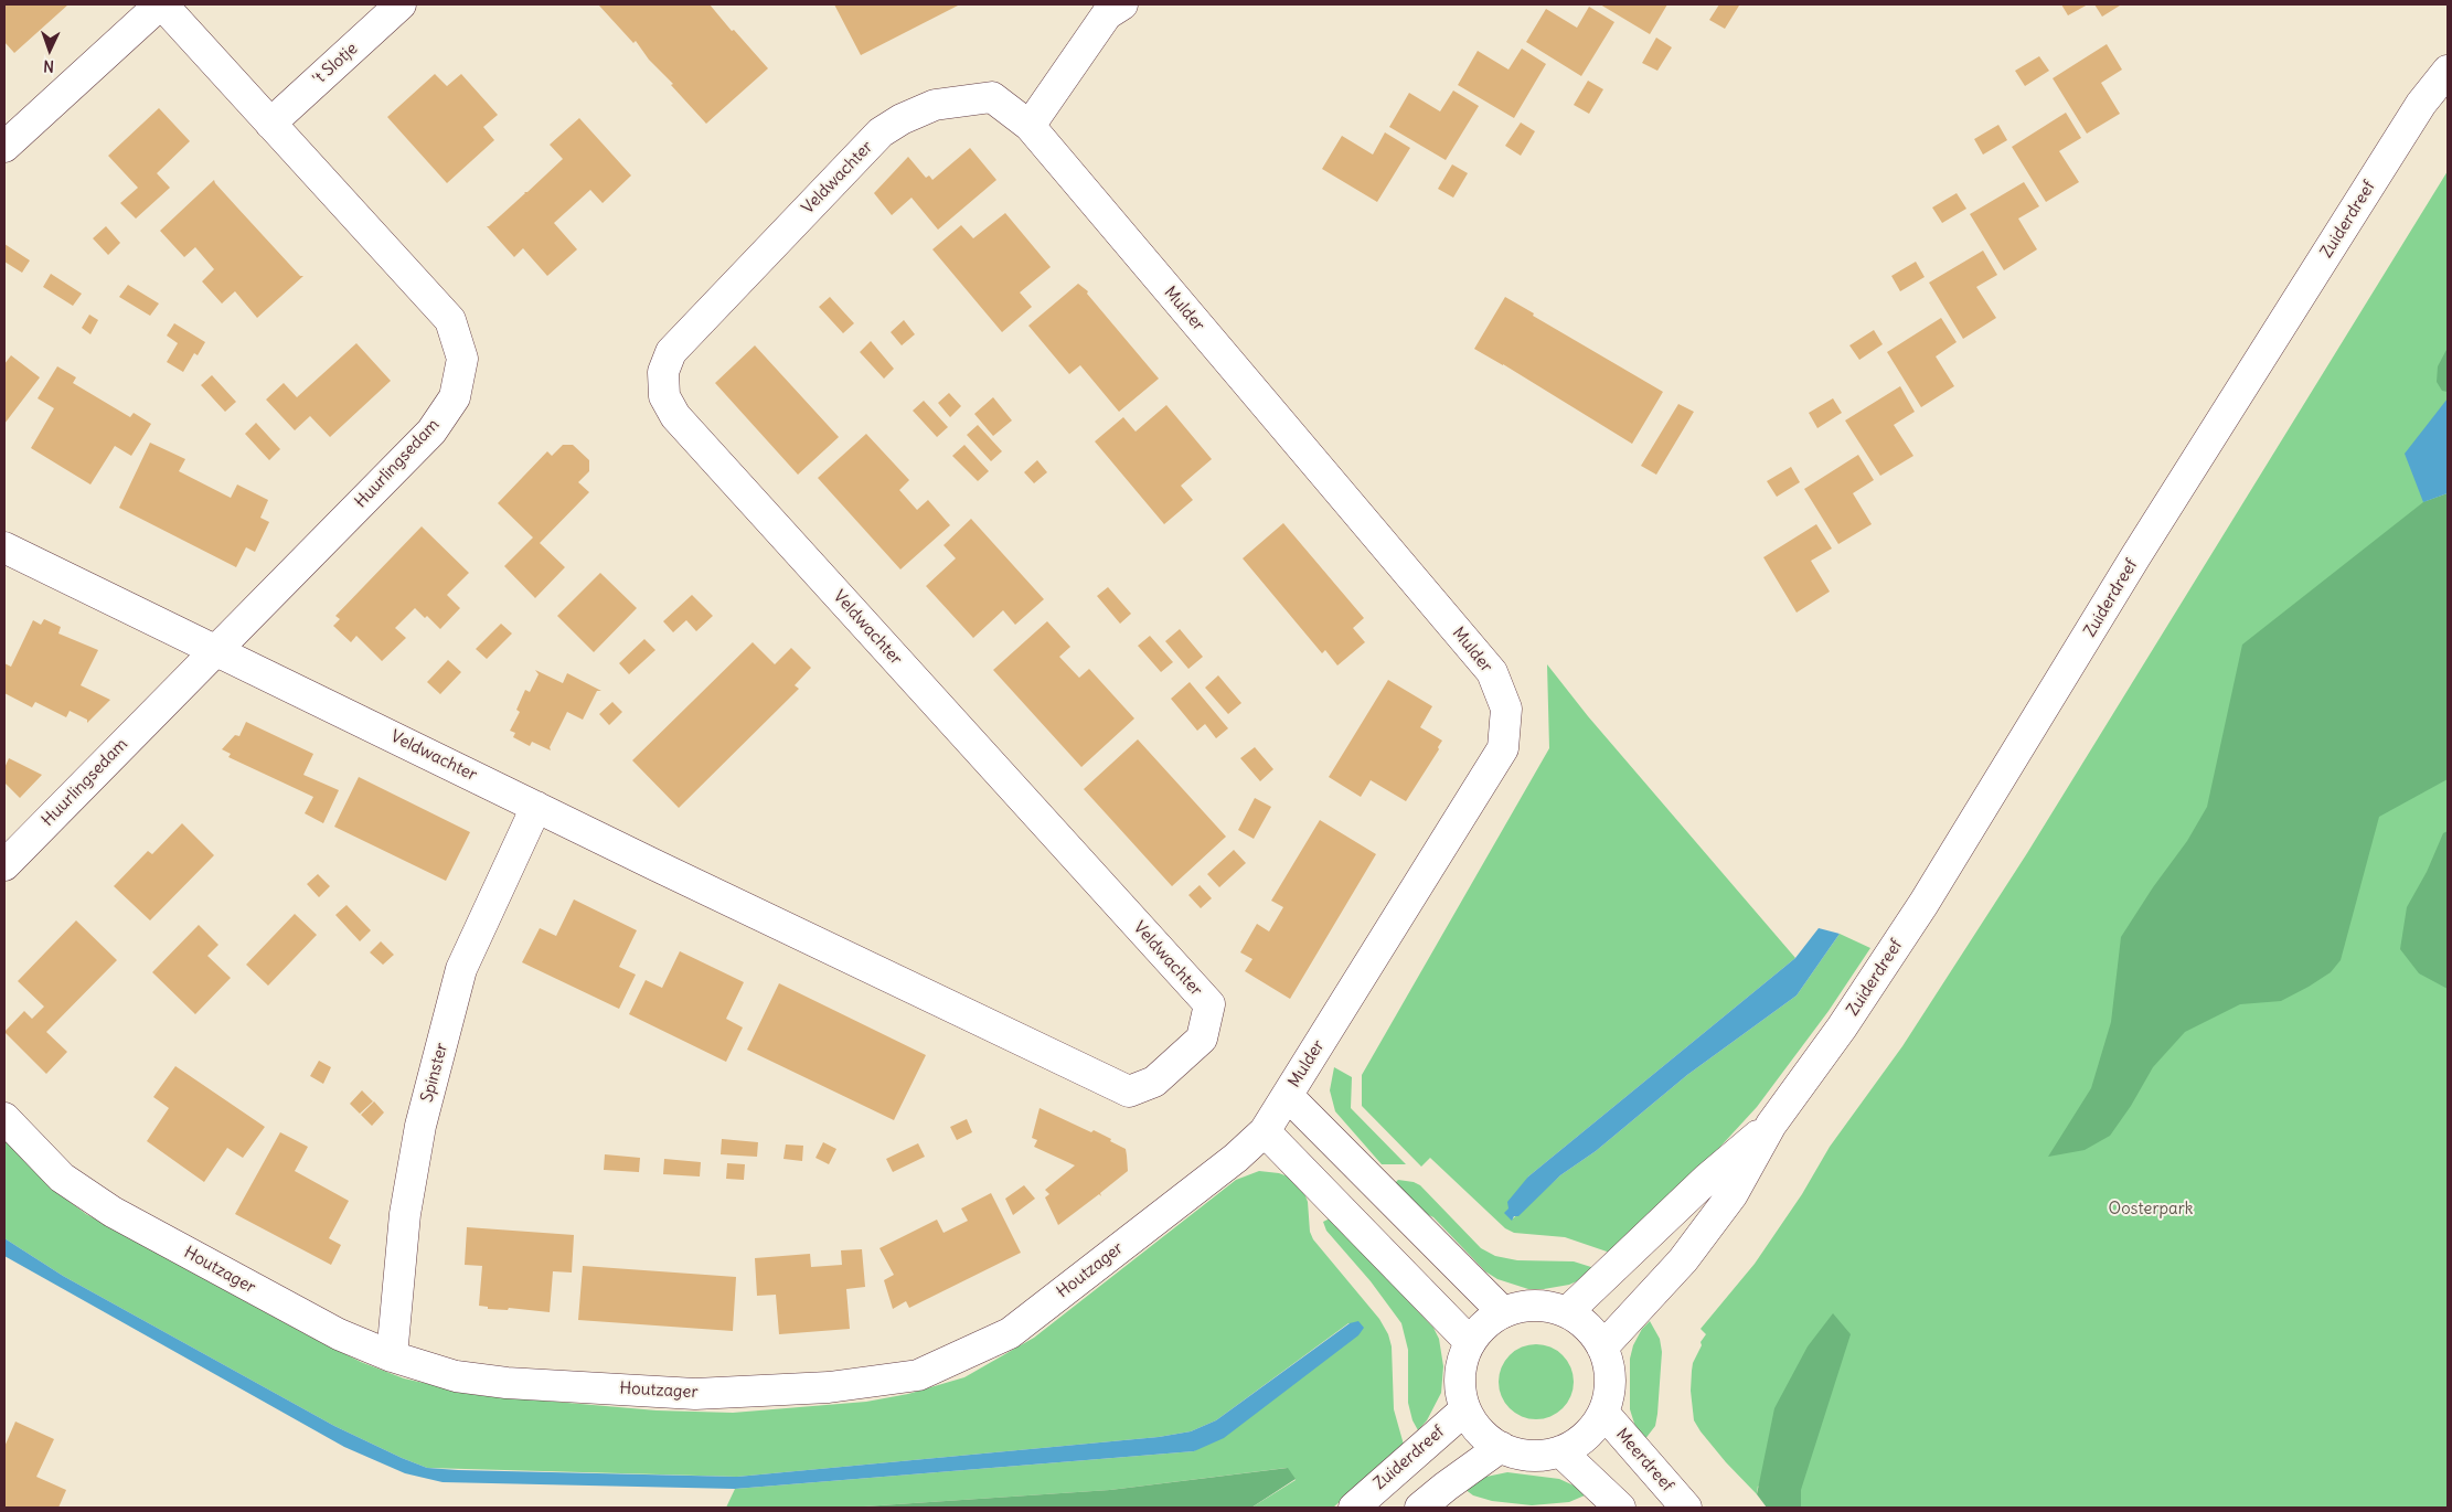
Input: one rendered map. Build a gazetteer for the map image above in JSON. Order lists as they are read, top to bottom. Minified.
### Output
{"streets":{"street":["'t Slotje","Veldwachter","Zuiderdreef","Mulder","Huurlingsedam","Spinster","Houtzager","Meerdreef"]},"crossings":[["'t Slotje","Huurlingsedam"],["Veldwachter","Mulder"],["Veldwachter","Huurlingsedam"],["Veldwachter","Spinster"],["Zuiderdreef","Mulder"],["Zuiderdreef","Meerdreef"],["Mulder","Houtzager"],["Mulder","Meerdreef"],["Spinster","Houtzager"]],"parks":["Oosterpark"],"north":"bottom"}
